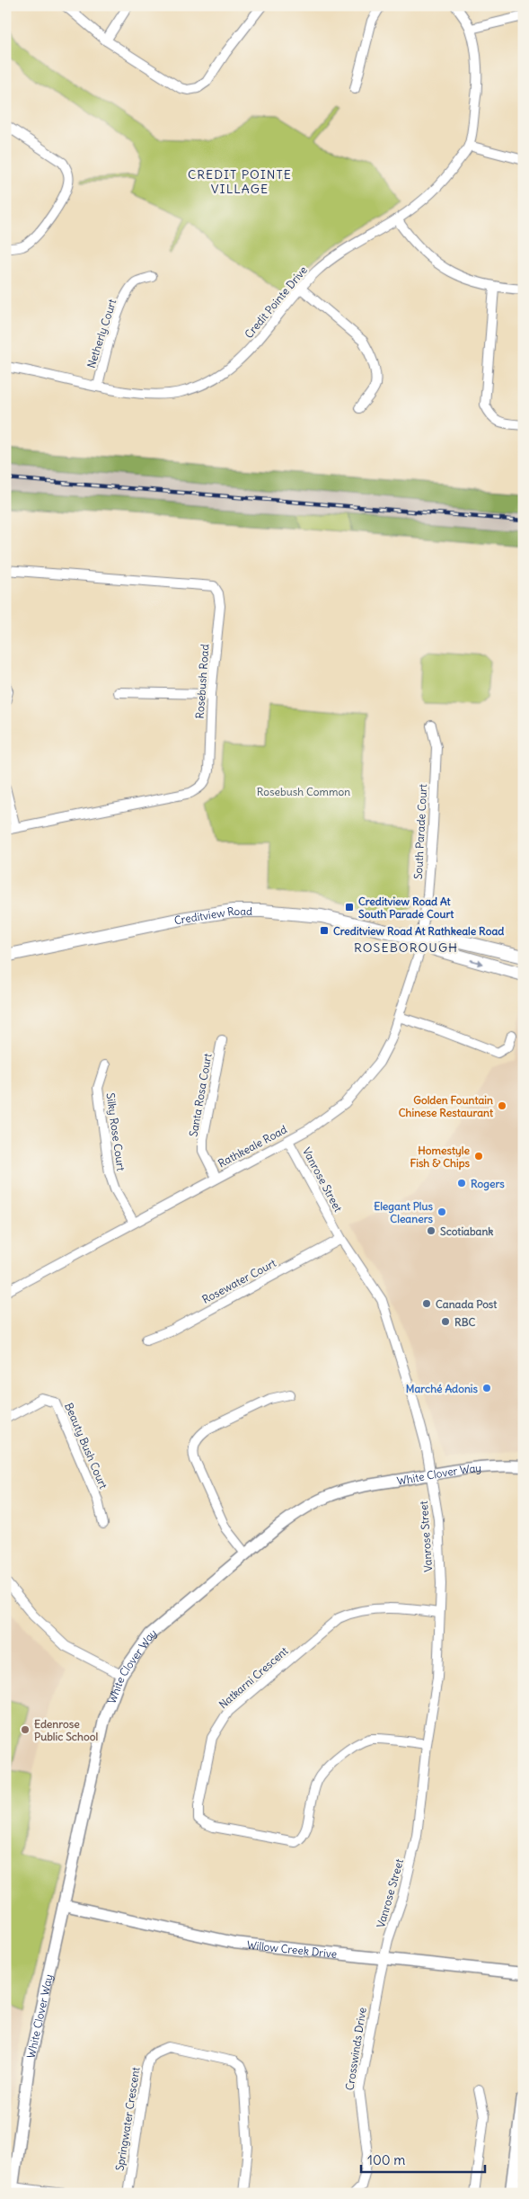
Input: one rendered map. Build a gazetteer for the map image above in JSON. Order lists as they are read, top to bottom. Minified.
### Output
{"streets":{"main road":["Creditview Road"],"street":["Credit Pointe Drive","Netherly Court","Rosebush Road","South Parade Court","Santa Rosa Court","Silky Rose Court","Rathkeale Road","Vanrose Street","Rosewater Court","Beauty Bush Court","White Clover Way","Natkarni Crescent","Willow Creek Drive","Crosswinds Drive","Springwater Crescent"]},"crossings":[["Credit Pointe Drive","Netherly Court"],["South Parade Court","Creditview Road"],["South Parade Court","Rathkeale Road"],["Creditview Road","Rathkeale Road"],["Santa Rosa Court","Rathkeale Road"],["Silky Rose Court","Rathkeale Road"],["Rathkeale Road","Vanrose Street"],["Vanrose Street","Rosewater Court"],["Vanrose Street","White Clover Way"],["Vanrose Street","Natkarni Crescent"],["Vanrose Street","Willow Creek Drive"],["Vanrose Street","Crosswinds Drive"],["White Clover Way","Willow Creek Drive"],["Willow Creek Drive","Crosswinds Drive"]],"districts":["CREDIT POINTE VILLAGE","ROSEBOROUGH"],"parks":["Rosebush Common"],"places":{"transit":["Creditview Road At South Parade Court","Creditview Road At Rathkeale Road"],"other":["Golden Fountain Chinese Restaurant","Homestyle Fish & Chips","Rogers","Elegant Plus Cleaners","Scotiabank","Canada Post","RBC","Marché Adonis","Edenrose Public School"]},"scale_bar":"100 m"}
